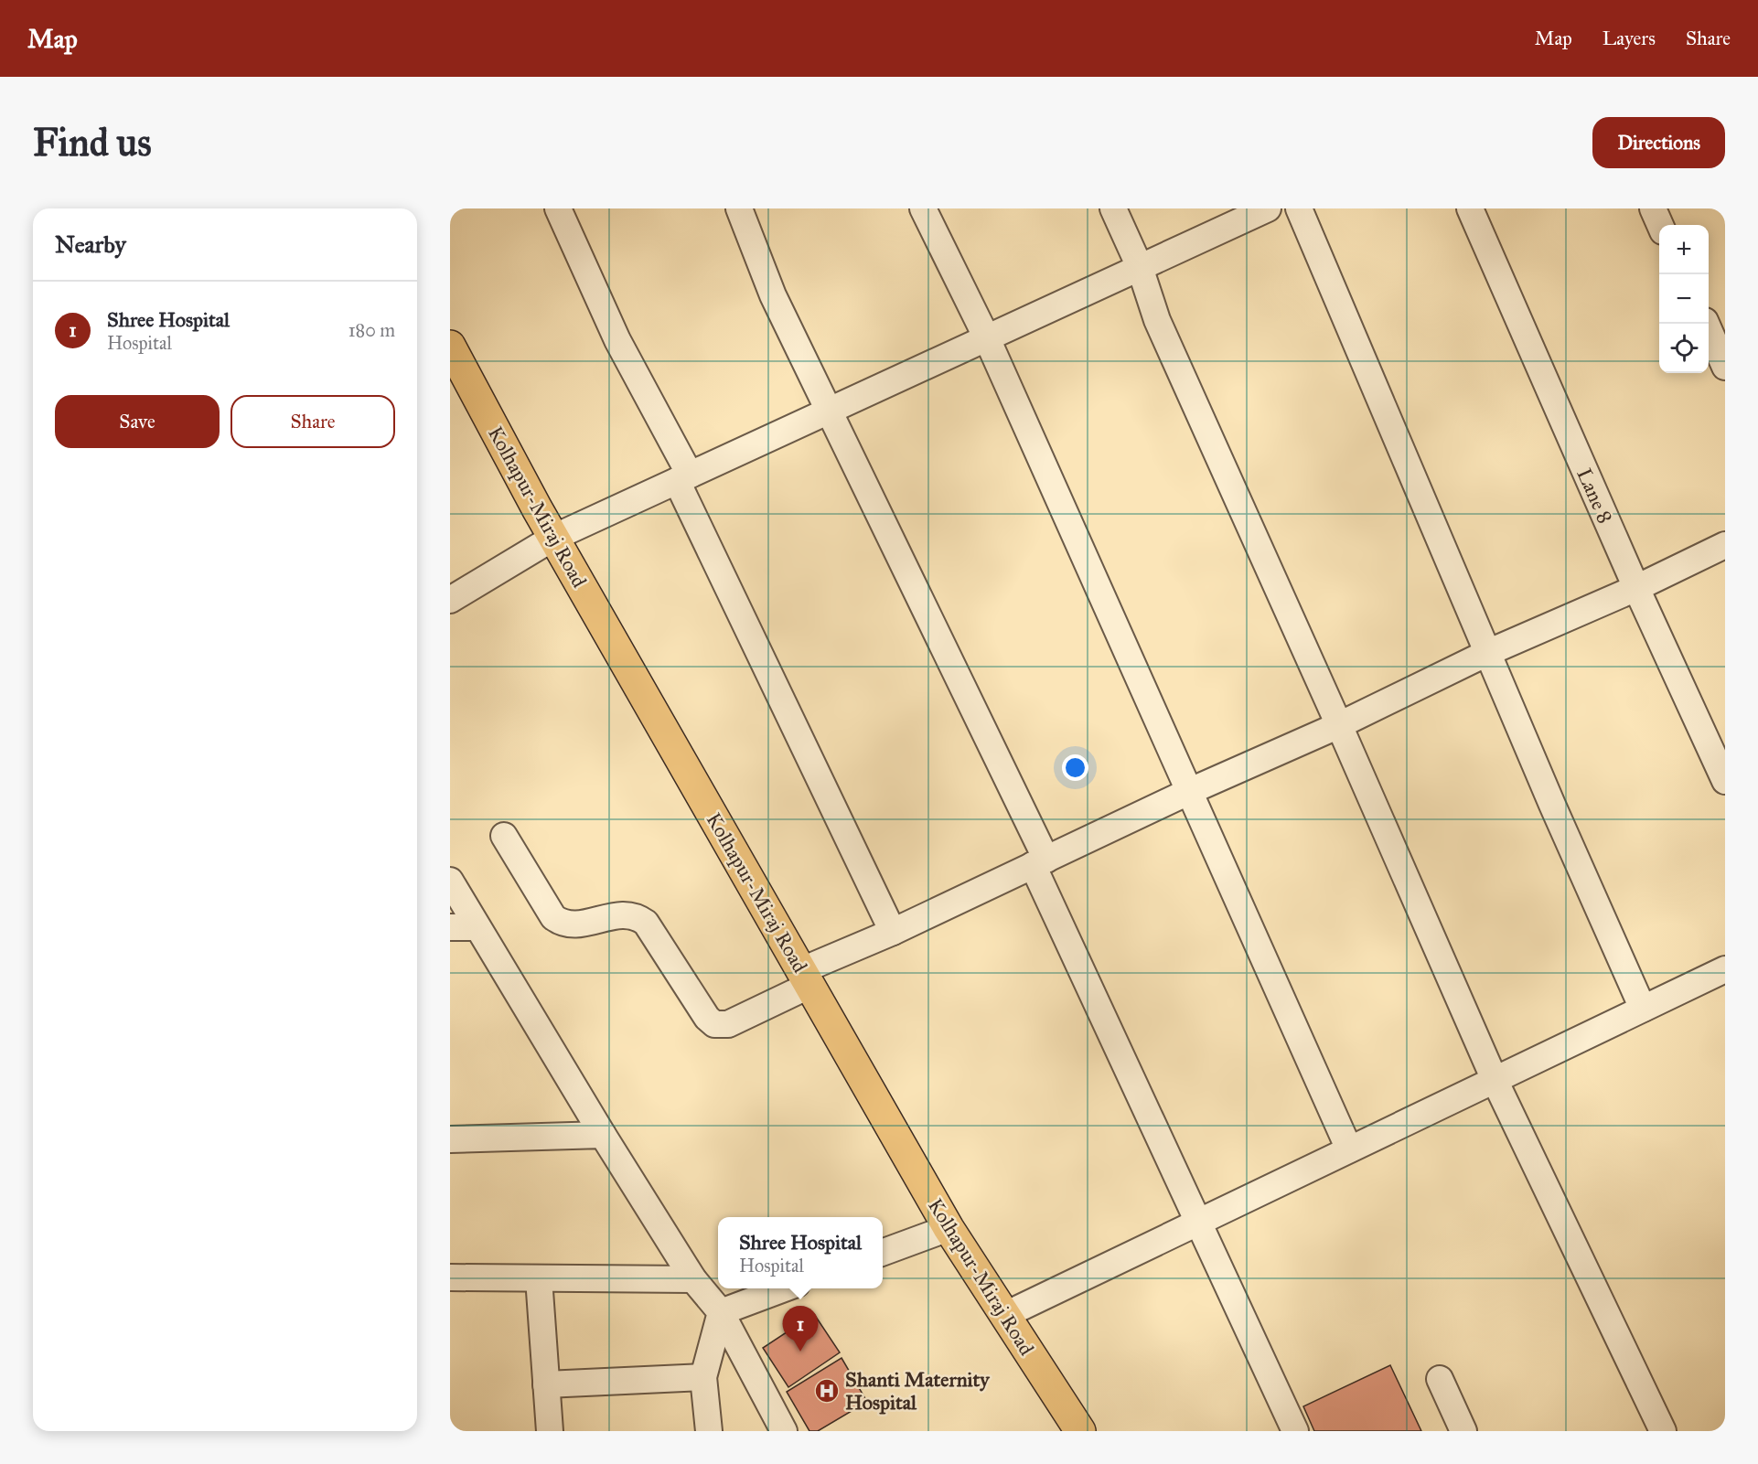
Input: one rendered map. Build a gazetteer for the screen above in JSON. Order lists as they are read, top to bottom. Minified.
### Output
{"streets":{"highway":["Kolhapur-Miraj Road"],"street":["Lane 8"]},"places":{"hospital":["Shanti Maternity Hospital"]},"page":{"header":"Map","nav":["Map","Layers","Share"],"buttons":["Directions",["Save","Share"]],"title":"Find us","heading":"Nearby","map_buttons":["+","−"],"list":[{"mark":"1","name":"Shree Hospital","note":"Hospital","value":"180 m"}],"popup":["Shree Hospital","Hospital"],"pins":"1"}}
